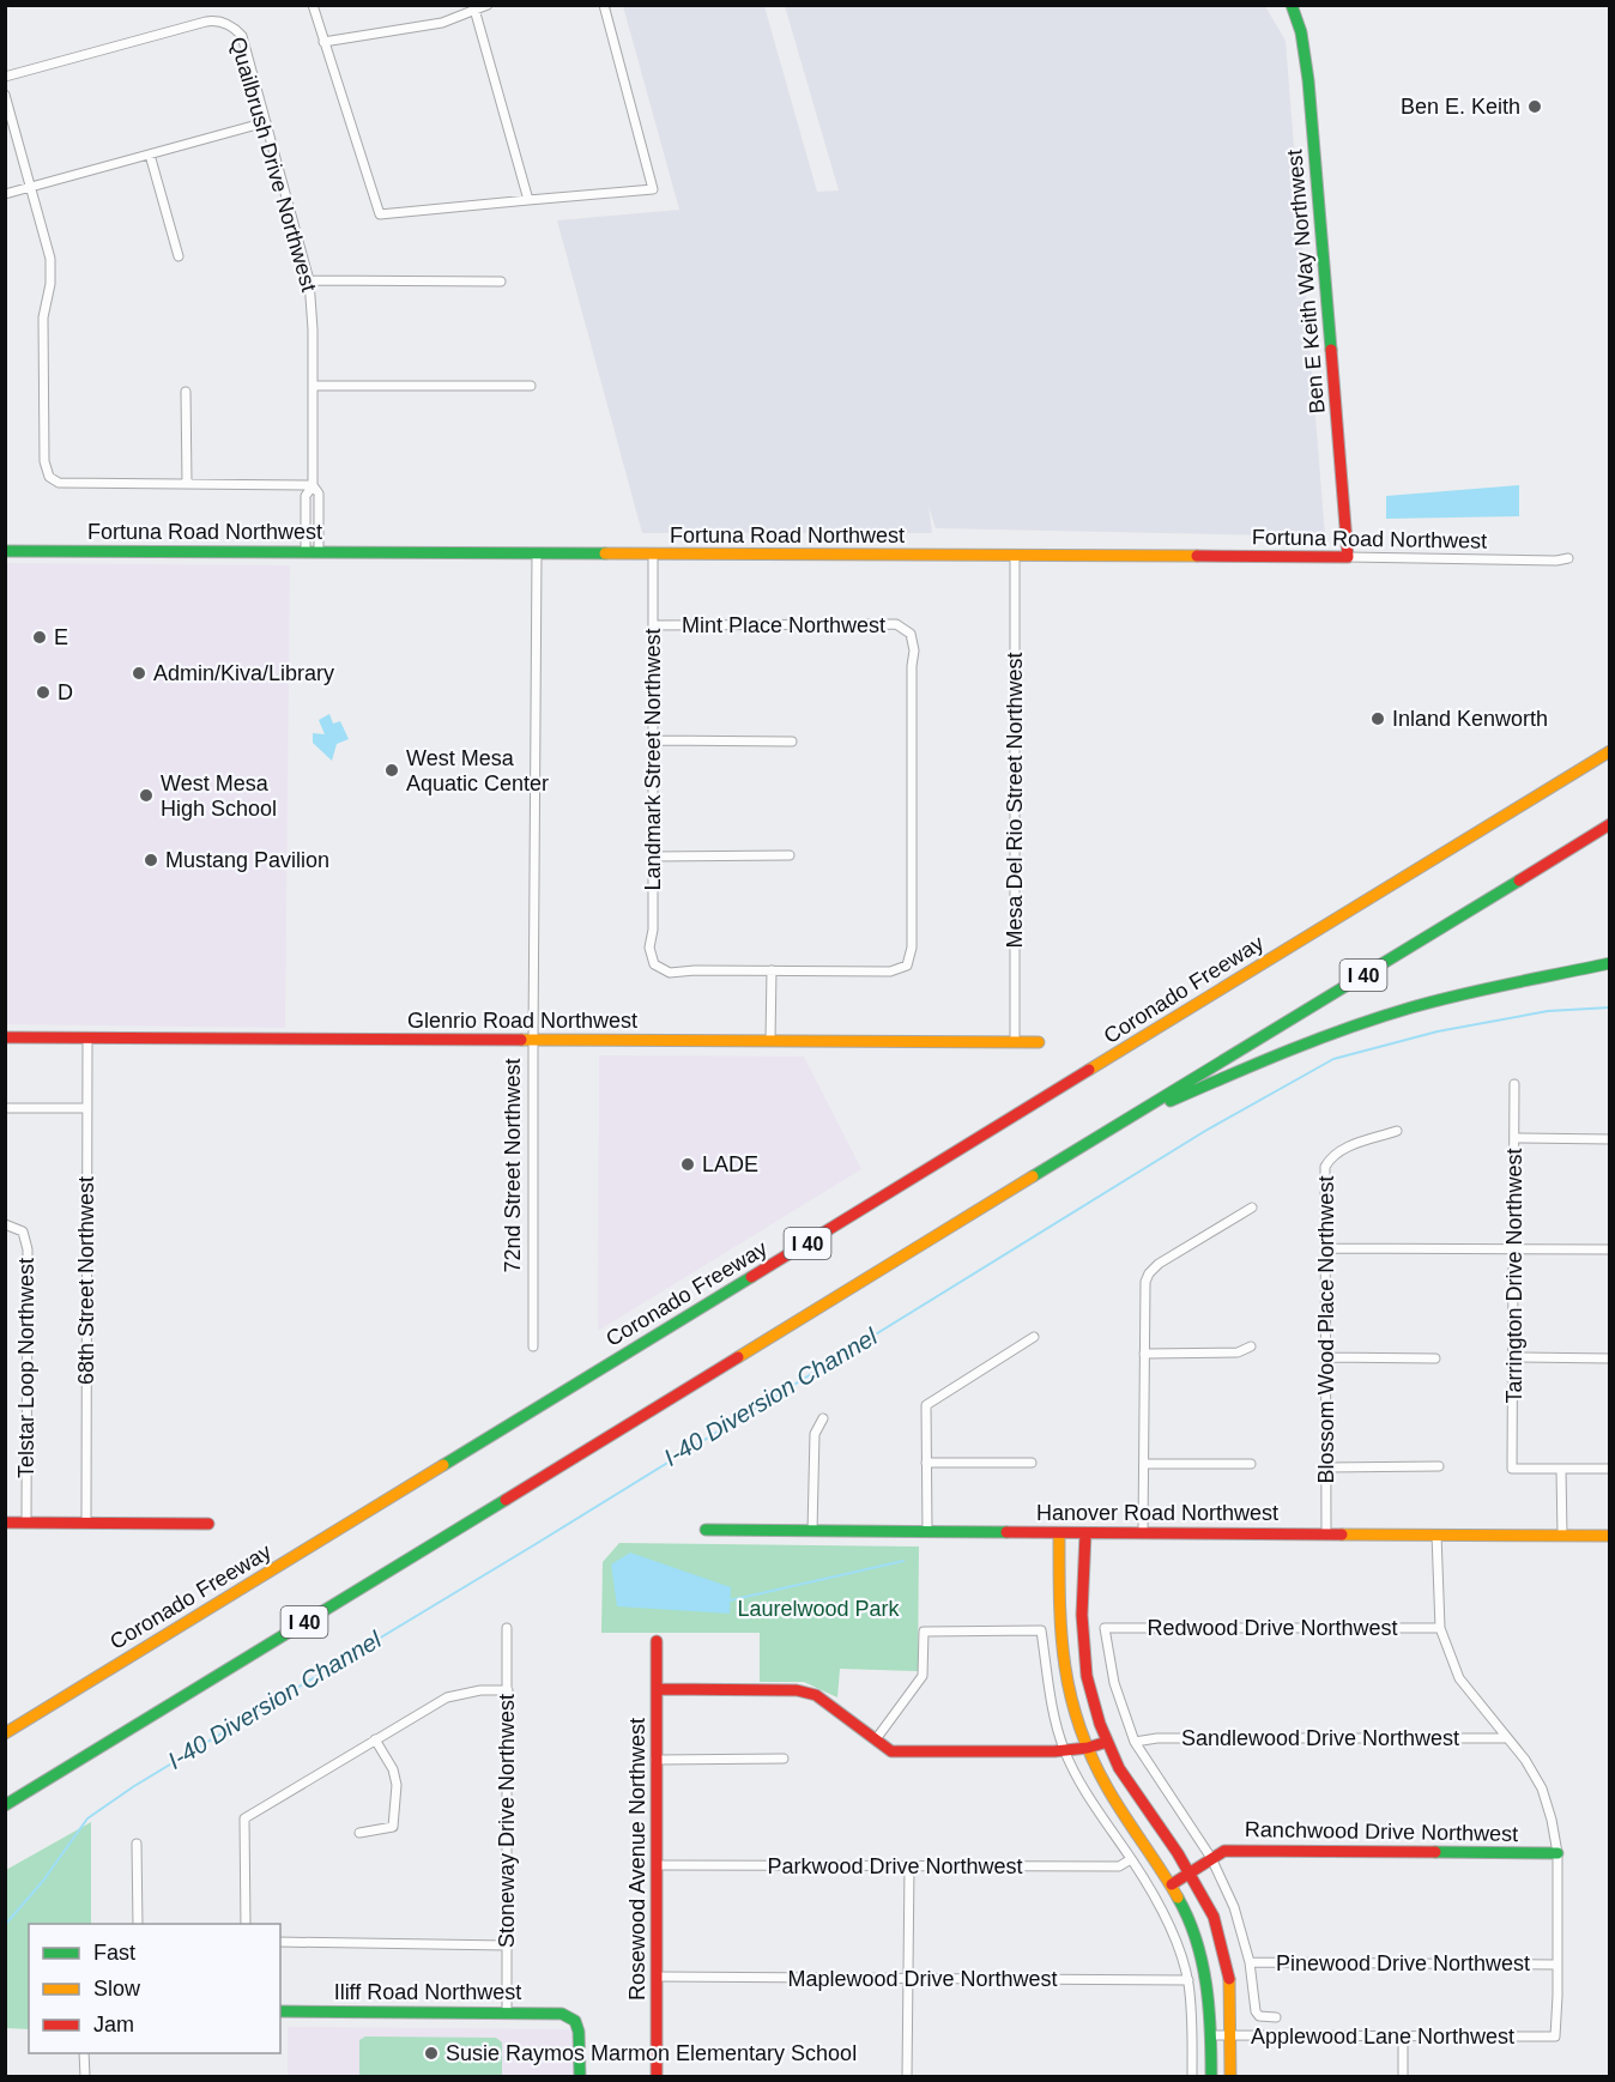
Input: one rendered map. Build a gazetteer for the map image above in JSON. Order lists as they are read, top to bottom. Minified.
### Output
{"streets":{"main road":["Ben E Keith Way Northwest","Fortuna Road Northwest","I 40","Coronado Freeway","Glenrio Road Northwest","Hanover Road Northwest","Ranchwood Drive Northwest","Rosewood Avenue Northwest","Iliff Road Northwest"],"street":["Quailbrush Drive Northwest","Mint Place Northwest","Landmark Street Northwest","Mesa Del Rio Street Northwest","72nd Street Northwest","Tarrington Drive Northwest","68th Street Northwest","Blossom Wood Place Northwest","Telstar Loop Northwest","Redwood Drive Northwest","Sandlewood Drive Northwest","Stoneway Drive Northwest","Parkwood Drive Northwest","Pinewood Drive Northwest","Maplewood Drive Northwest","Applewood Lane Northwest"]},"crossings":[["Quailbrush Drive Northwest","Fortuna Road Northwest"],["Ben E Keith Way Northwest","Fortuna Road Northwest"],["Fortuna Road Northwest","Landmark Street Northwest"],["Fortuna Road Northwest","Mesa Del Rio Street Northwest"],["Fortuna Road Northwest","72nd Street Northwest"],["Mint Place Northwest","Landmark Street Northwest"],["Mesa Del Rio Street Northwest","Glenrio Road Northwest"],["Glenrio Road Northwest","72nd Street Northwest"],["Glenrio Road Northwest","68th Street Northwest"],["Blossom Wood Place Northwest","Hanover Road Northwest"],["Redwood Drive Northwest","Sandlewood Drive Northwest"],["Stoneway Drive Northwest","Iliff Road Northwest"],["Rosewood Avenue Northwest","Parkwood Drive Northwest"],["Rosewood Avenue Northwest","Maplewood Drive Northwest"],["Pinewood Drive Northwest","Applewood Lane Northwest"]],"water":["I-40 Diversion Channel"],"parks":["Laurelwood Park"],"places":["Ben E. Keith","E","Admin/Kiva/Library","D","Inland Kenworth","West Mesa Aquatic Center","West Mesa High School","Mustang Pavilion","LADE","Susie Raymos Marmon Elementary School"],"legend":["Fast","Slow","Jam"]}
